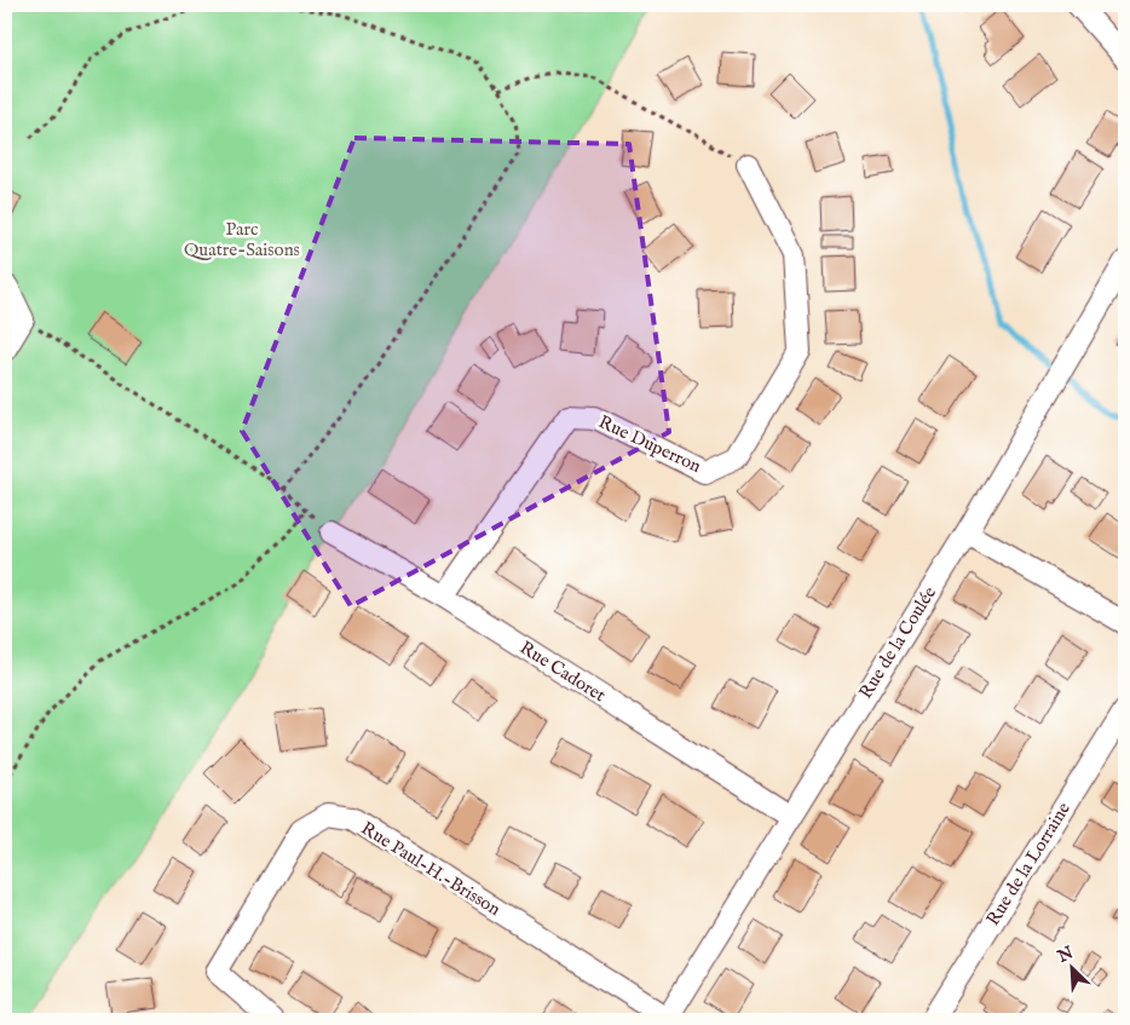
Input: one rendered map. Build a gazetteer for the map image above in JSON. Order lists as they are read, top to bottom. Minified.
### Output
{"streets":{"street":["Rue Duperron","Rue de la Coulée","Rue Cadoret","Rue de la Lorraine","Rue Paul-H.-Brisson"]},"crossings":[["Rue Duperron","Rue Cadoret"],["Rue de la Coulée","Rue Cadoret"],["Rue de la Coulée","Rue Paul-H.-Brisson"]],"parks":["Parc Quatre-Saisons"],"north":"top left"}
